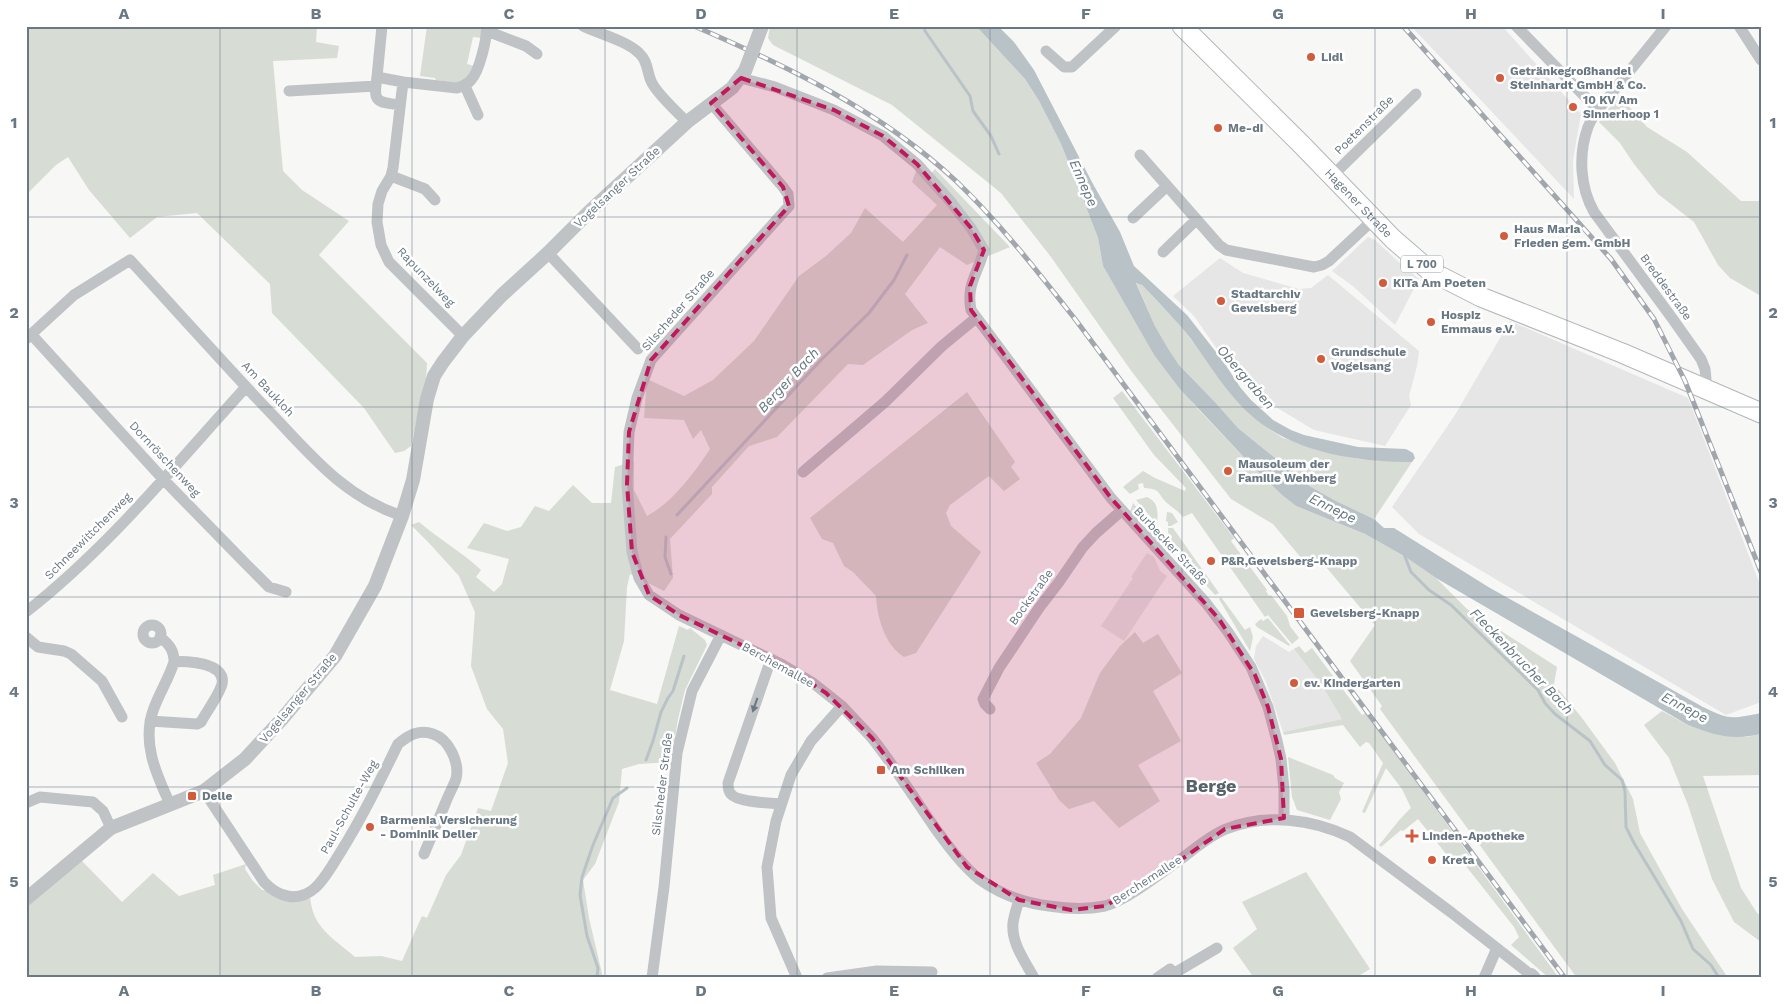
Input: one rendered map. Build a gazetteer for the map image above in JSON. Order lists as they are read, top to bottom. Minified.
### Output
{"streets":{"main road":["Hagener Straße","L 700"],"street":["Poetenstraße","Vogelsanger Straße","Rapunzelweg","Breddestraße","Silscheder Straße","Am Baukloh","Dornröschenweg","Schneewittchenweg","Burbecker Straße","Bockstraße","Berchemallee","Paul-Schulte-Weg"]},"crossings":[["Poetenstraße","Hagener Straße"],["Vogelsanger Straße","Rapunzelweg"],["Vogelsanger Straße","Silscheder Straße"],["Vogelsanger Straße","Am Baukloh"],["Vogelsanger Straße","Burbecker Straße"],["Vogelsanger Straße","Paul-Schulte-Weg"],["Hagener Straße","Breddestraße"],["Silscheder Straße","Berchemallee"],["Am Baukloh","Dornröschenweg"],["Am Baukloh","Schneewittchenweg"],["Dornröschenweg","Schneewittchenweg"],["Burbecker Straße","Bockstraße"],["Burbecker Straße","Berchemallee"]],"districts":["Berge"],"water":["Ennepe","Obergraben","Berger Bach","Fleckenbrucher Bach"],"places":{"other":["Lidl","Getränkegroßhandel Steinhardt GmbH & Co.","10 KV Am Sinnerhoop 1","Me-di","Haus Maria Frieden gem. GmbH","KiTa Am Poeten","Stadtarchiv Gevelsberg","Hospiz Emmaus e.V.","Grundschule Vogelsang","Mausoleum der Familie Wehberg","P&R,Gevelsberg-Knapp","ev. Kindergarten","Barmenia Versicherung - Dominik Deller","Kreta"],"transit":["Gevelsberg-Knapp","Am Schilken","Delle"],"health":["Linden-Apotheke"]},"grid":{"columns":["A","B","C","D","E","F","G","H","I"],"rows":["1","2","3","4","5"]}}
